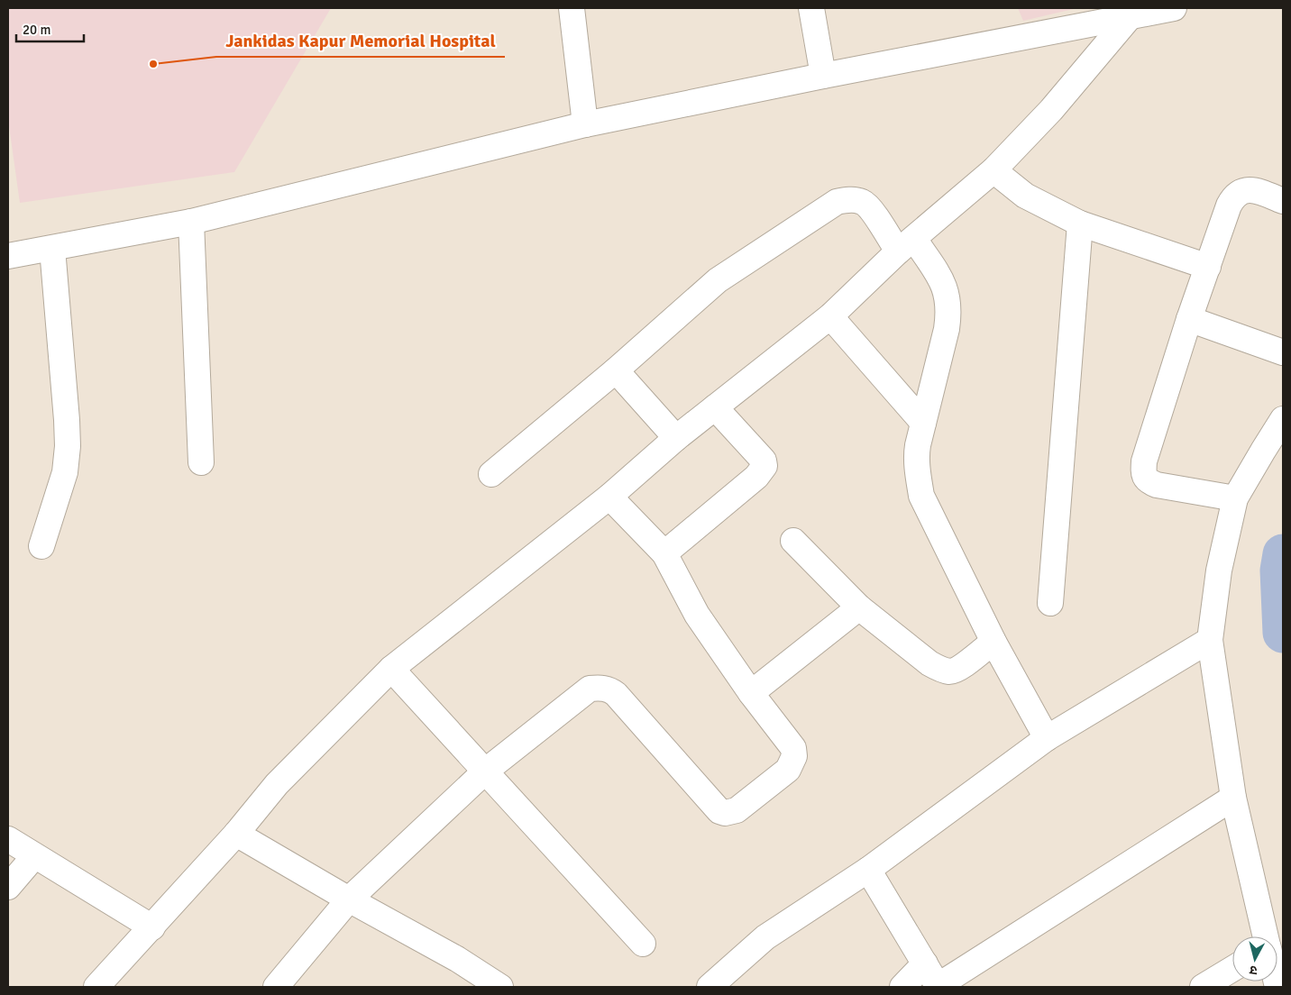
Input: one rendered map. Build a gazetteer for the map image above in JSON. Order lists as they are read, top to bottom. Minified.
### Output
{"places":["Jankidas Kapur Memorial Hospital"],"scale_bar":"20 m","north":"bottom"}
